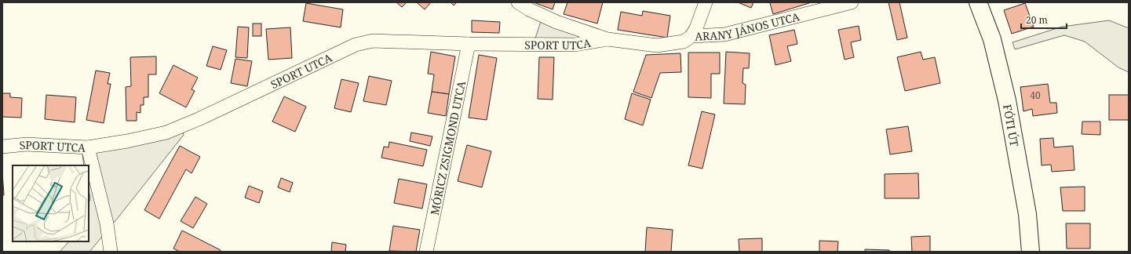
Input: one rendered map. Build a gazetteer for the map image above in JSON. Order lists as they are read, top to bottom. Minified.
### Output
{"streets":{"main road":["FÓTI ÚT"],"street":["ARANY JÁNOS UTCA","SPORT UTCA","MÓRICZ ZSIGMOND UTCA"]},"crossings":[["ARANY JÁNOS UTCA","SPORT UTCA"],["SPORT UTCA","MÓRICZ ZSIGMOND UTCA"]],"house_numbers":["40"],"scale_bar":"20 m"}
